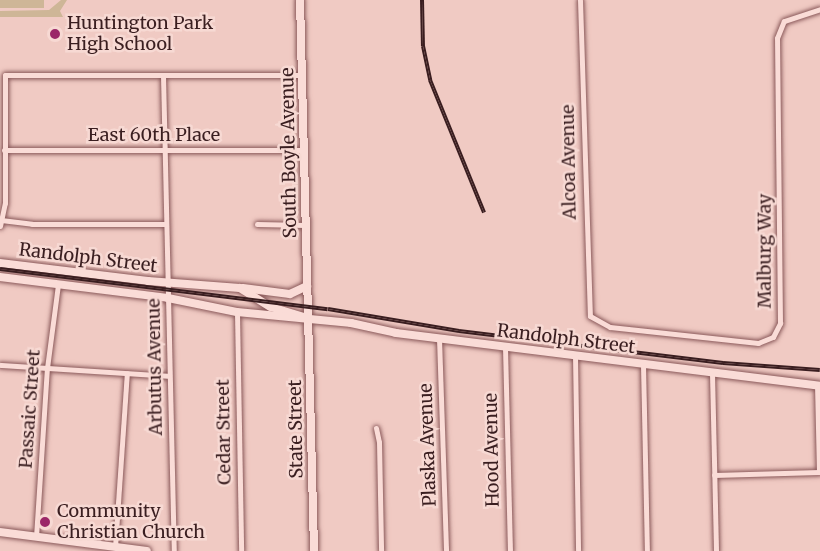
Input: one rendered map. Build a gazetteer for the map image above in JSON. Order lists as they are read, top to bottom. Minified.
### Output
{"streets":{"street":["East 60th Place","South Boyle Avenue","Alcoa Avenue","Malburg Way","Randolph Street","Arbutus Avenue","Passaic Street","State Street","Cedar Street","Plaska Avenue","Hood Avenue"]},"crossings":[["East 60th Place","South Boyle Avenue"],["East 60th Place","Arbutus Avenue"],["South Boyle Avenue","State Street"],["Alcoa Avenue","Malburg Way"],["Randolph Street","Arbutus Avenue"],["Randolph Street","Passaic Street"],["Randolph Street","State Street"],["Randolph Street","Cedar Street"],["Randolph Street","Plaska Avenue"],["Randolph Street","Hood Avenue"]],"places":["Huntington Park High School","Community Christian Church"]}
